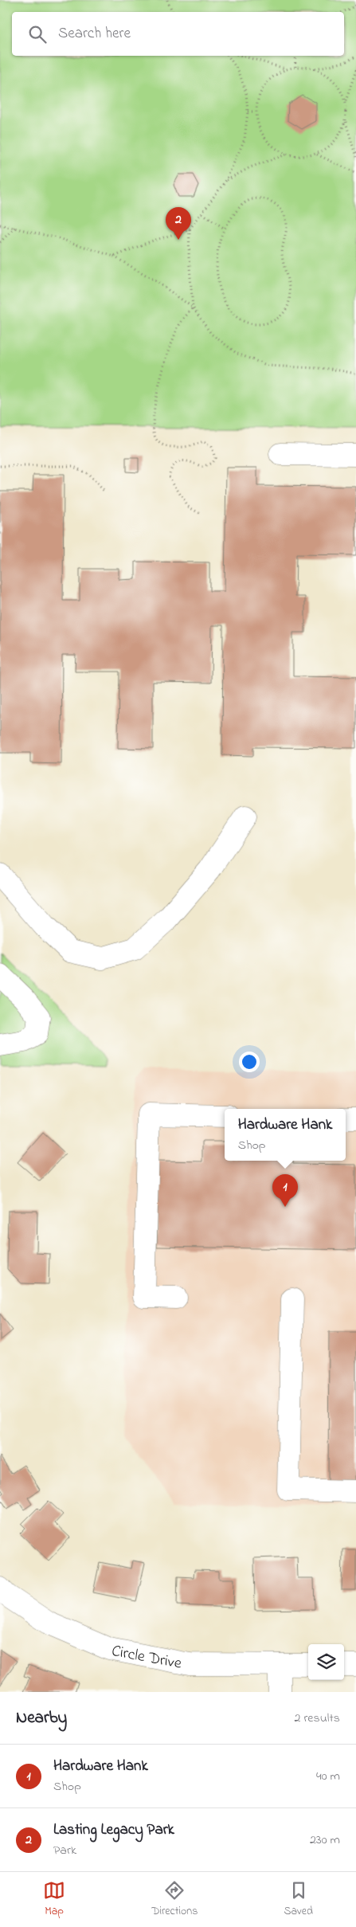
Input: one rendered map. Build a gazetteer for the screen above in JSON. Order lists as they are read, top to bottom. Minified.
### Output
{"streets":{"street":["Circle Drive"]},"page":{"search":"Search here","pins":["2","1"],"popup":["Hardware Hank","Shop"],"heading":["Nearby","2 results"],"list":[{"mark":"1","name":"Hardware Hank","note":"Shop","value":"40 m"},{"mark":"2","name":"Lasting Legacy Park","note":"Park","value":"230 m"}],"nav":["Map","Directions","Saved"]}}
